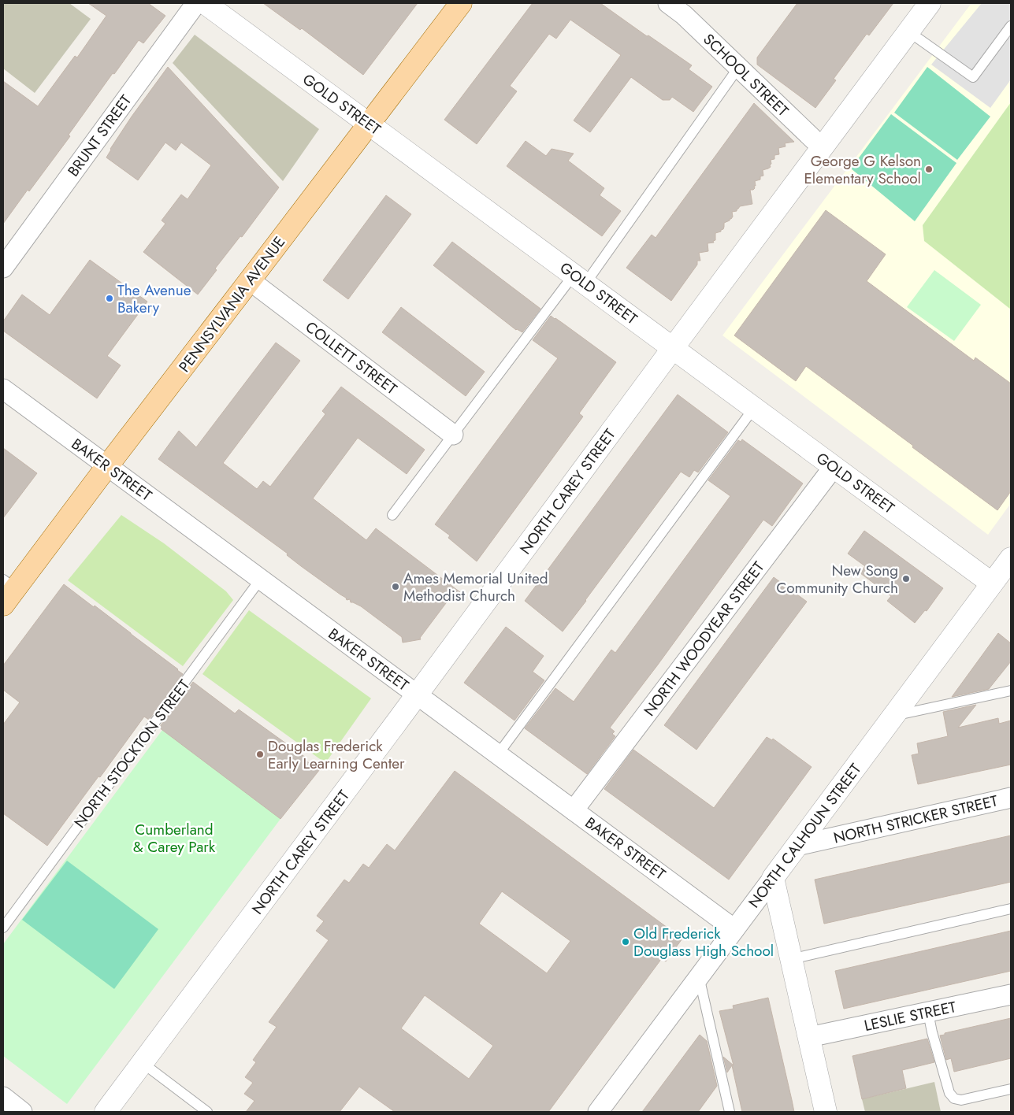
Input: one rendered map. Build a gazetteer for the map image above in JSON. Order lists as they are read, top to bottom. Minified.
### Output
{"streets":{"main road":["PENNSYLVANIA AVENUE"],"street":["SCHOOL STREET","GOLD STREET","BRUNT STREET","COLLETT STREET","BAKER STREET","NORTH CAREY STREET","NORTH WOODYEAR STREET","NORTH STRICKER STREET","NORTH CALHOUN STREET","LESLIE STREET"],"lane":["NORTH STOCKTON STREET"]},"crossings":[["SCHOOL STREET","NORTH CAREY STREET"],["GOLD STREET","PENNSYLVANIA AVENUE"],["GOLD STREET","NORTH CAREY STREET"],["GOLD STREET","NORTH WOODYEAR STREET"],["GOLD STREET","NORTH CALHOUN STREET"],["PENNSYLVANIA AVENUE","COLLETT STREET"],["PENNSYLVANIA AVENUE","BAKER STREET"],["BAKER STREET","NORTH CAREY STREET"],["BAKER STREET","NORTH WOODYEAR STREET"],["BAKER STREET","NORTH STOCKTON STREET"],["BAKER STREET","NORTH CALHOUN STREET"],["NORTH STRICKER STREET","NORTH CALHOUN STREET"]],"parks":["Cumberland & Carey Park"],"places":["George G Kelson Elementary School","The Avenue Bakery","New Song Community Church","Ames Memorial United Methodist Church","Douglas Frederick Early Learning Center","Old Frederick Douglass High School"]}
